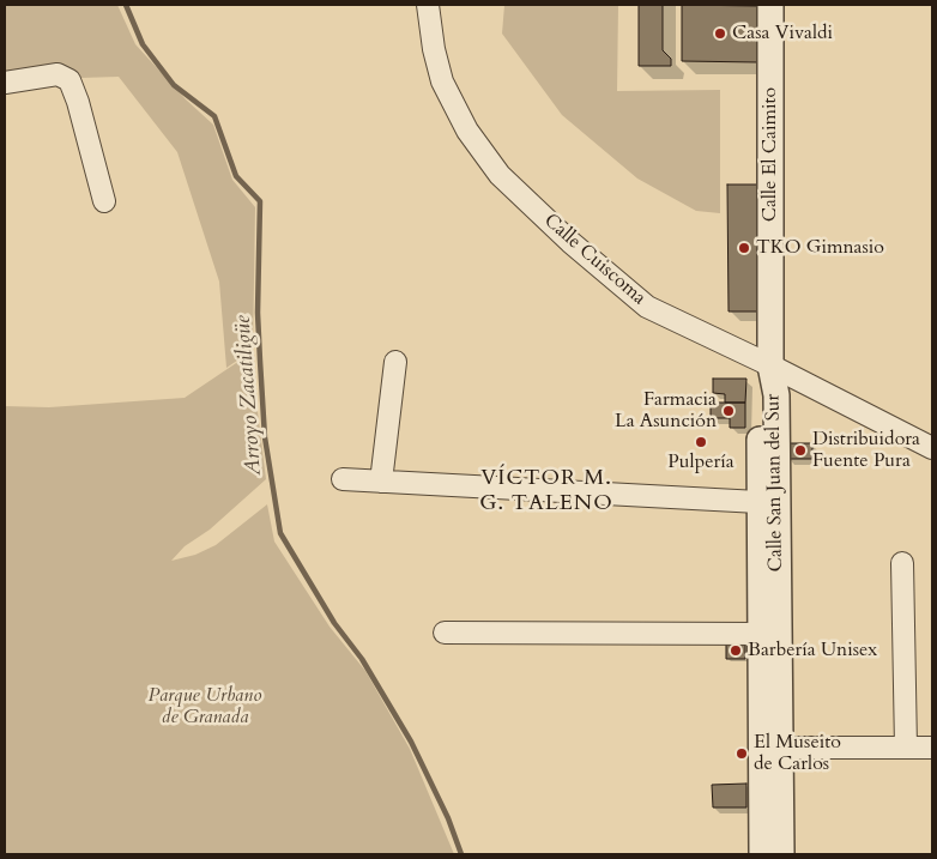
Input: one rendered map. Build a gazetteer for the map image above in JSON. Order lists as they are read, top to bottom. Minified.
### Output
{"streets":{"street":["Calle El Caimito","Calle Cuiscoma","Calle San Juan del Sur"]},"crossings":[["Calle El Caimito","Calle Cuiscoma"],["Calle El Caimito","Calle San Juan del Sur"],["Calle Cuiscoma","Calle San Juan del Sur"]],"districts":["VÍCTOR M. G. TALENO"],"water":["Arroyo Zacatiligüe"],"parks":["Parque Urbano de Granada"],"places":["Casa Vivaldi","TKO Gimnasio","Farmacia La Asunción","Pulpería","Distribuidora Fuente Pura","Barbería Unisex","El Museito de Carlos"]}
